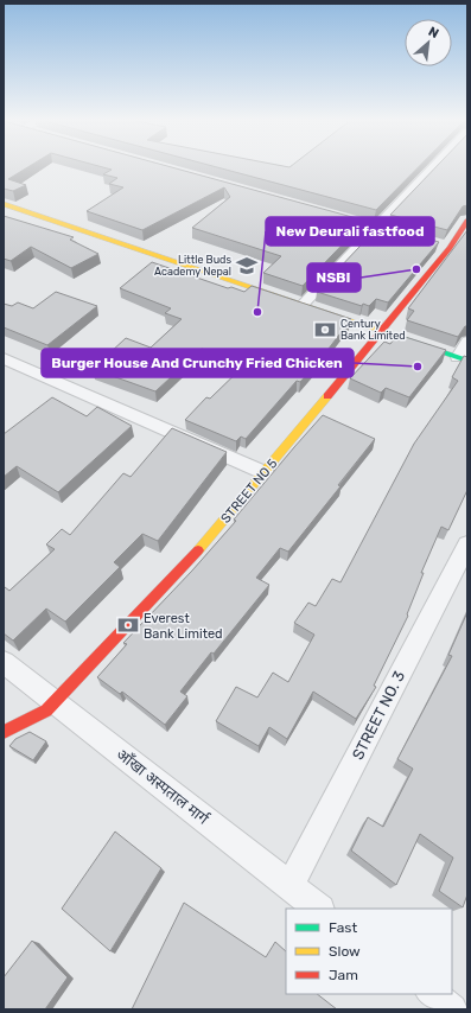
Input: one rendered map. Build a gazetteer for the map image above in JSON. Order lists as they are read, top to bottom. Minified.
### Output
{"streets":{"street":["STREET NO 5","STREET NO. 3","आँखा अस्पताल मार्ग"]},"crossings":[["STREET NO 5","आँखा अस्पताल मार्ग"],["STREET NO. 3","आँखा अस्पताल मार्ग"]],"places":{"school or university":["Little Buds Academy Nepal"],"other":["NSBI","New Deurali fastfood","Burger House And Crunchy Fried Chicken"],"bank":["Century Bank Limited","Everest Bank Limited"]},"legend":["Fast","Slow","Jam"],"north":"top right"}
